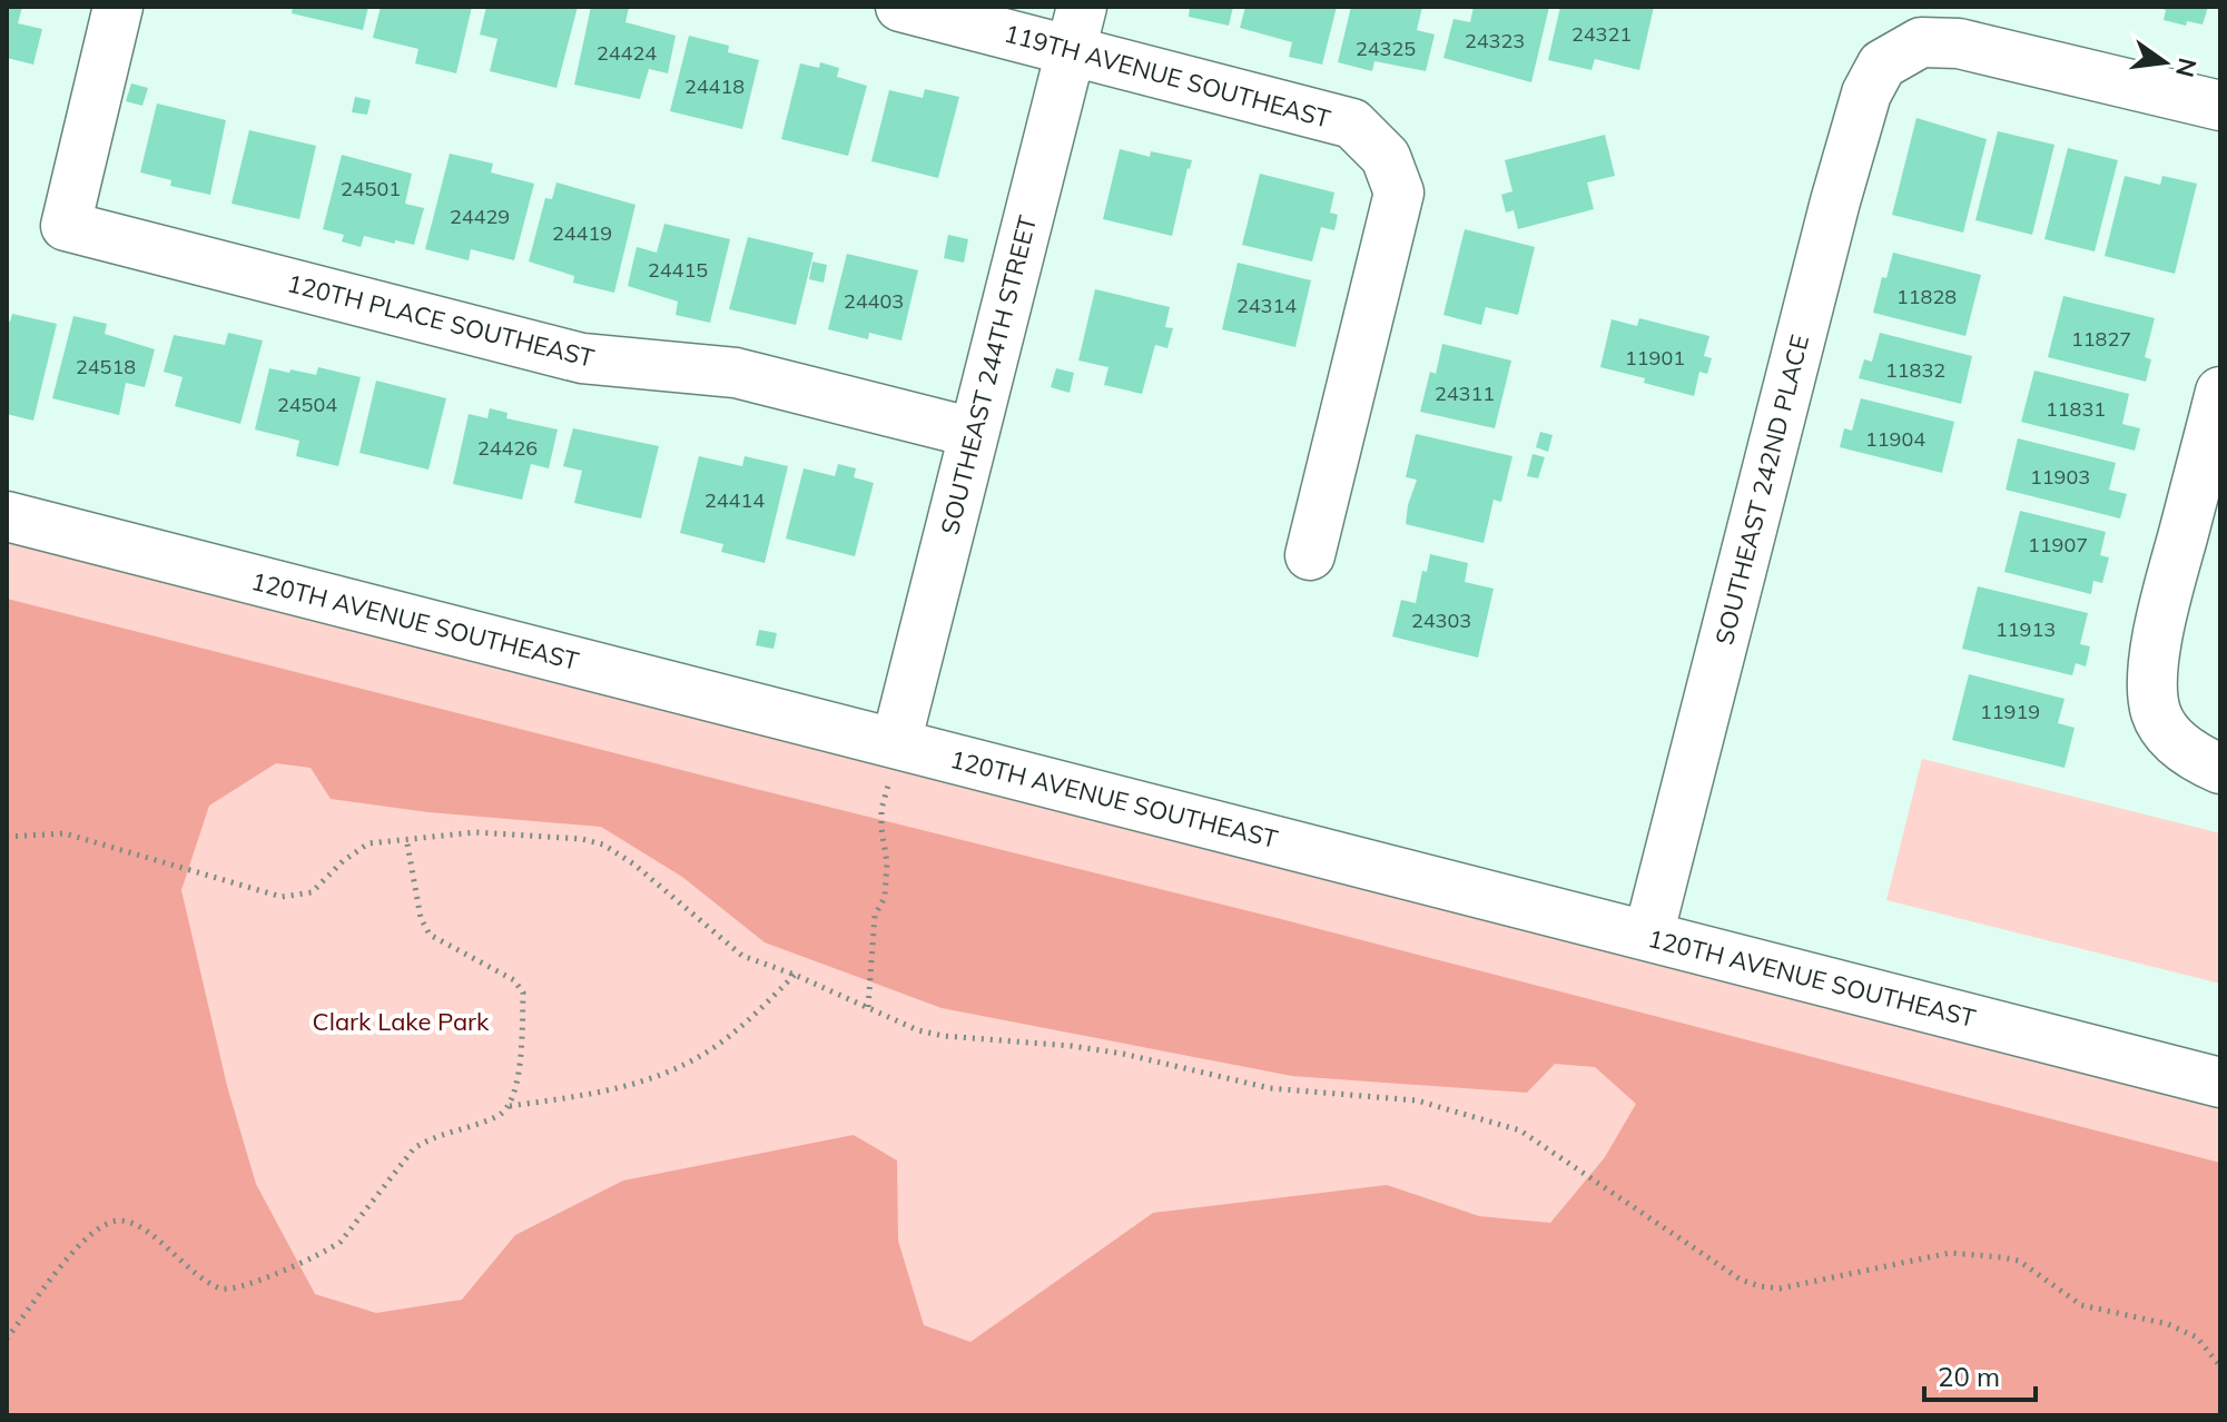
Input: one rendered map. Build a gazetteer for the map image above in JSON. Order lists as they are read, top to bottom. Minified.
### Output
{"streets":{"street":["119TH AVENUE SOUTHEAST","120TH PLACE SOUTHEAST","SOUTHEAST 244TH STREET","SOUTHEAST 242ND PLACE","120TH AVENUE SOUTHEAST"]},"crossings":[["119TH AVENUE SOUTHEAST","SOUTHEAST 244TH STREET"],["120TH PLACE SOUTHEAST","SOUTHEAST 244TH STREET"],["SOUTHEAST 244TH STREET","120TH AVENUE SOUTHEAST"],["SOUTHEAST 242ND PLACE","120TH AVENUE SOUTHEAST"]],"parks":["Clark Lake Park"],"house_numbers":["24321","24323","24325","24424","24418","24501","24429","24419","24415","11828","24403","24314","11827","11901","24518","11832","24311","24504","11831","11904","24426","11903","24414","11907","24303","11913","11919"],"scale_bar":"20 m","north":"right"}
